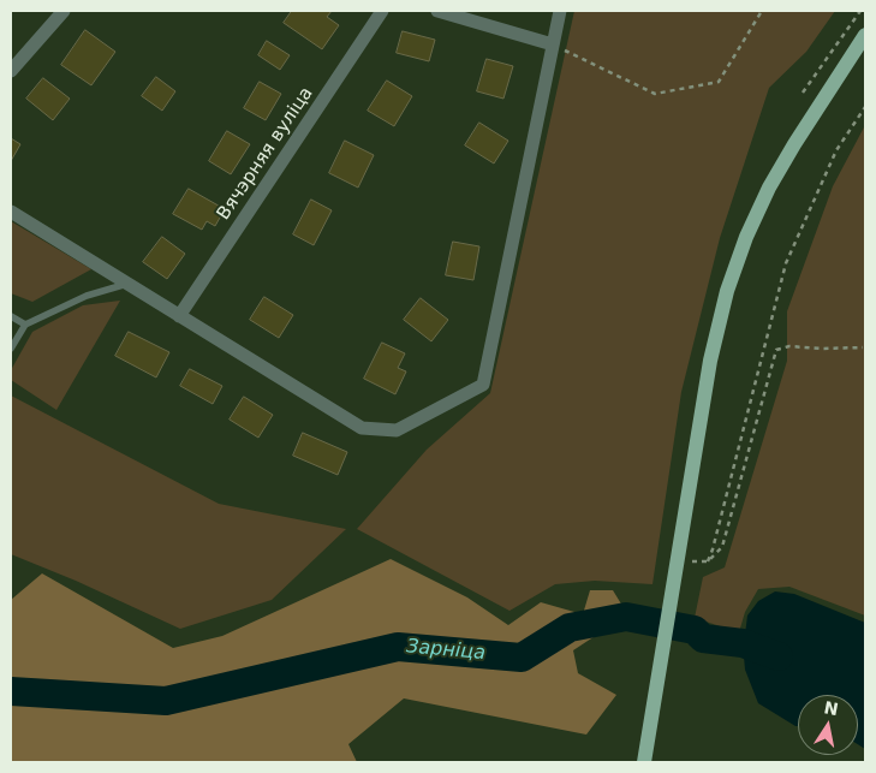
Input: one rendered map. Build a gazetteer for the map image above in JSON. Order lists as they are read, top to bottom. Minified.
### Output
{"streets":{"street":["Вячэрняя вуліца"]},"water":["Зарніца"],"north":"top"}
